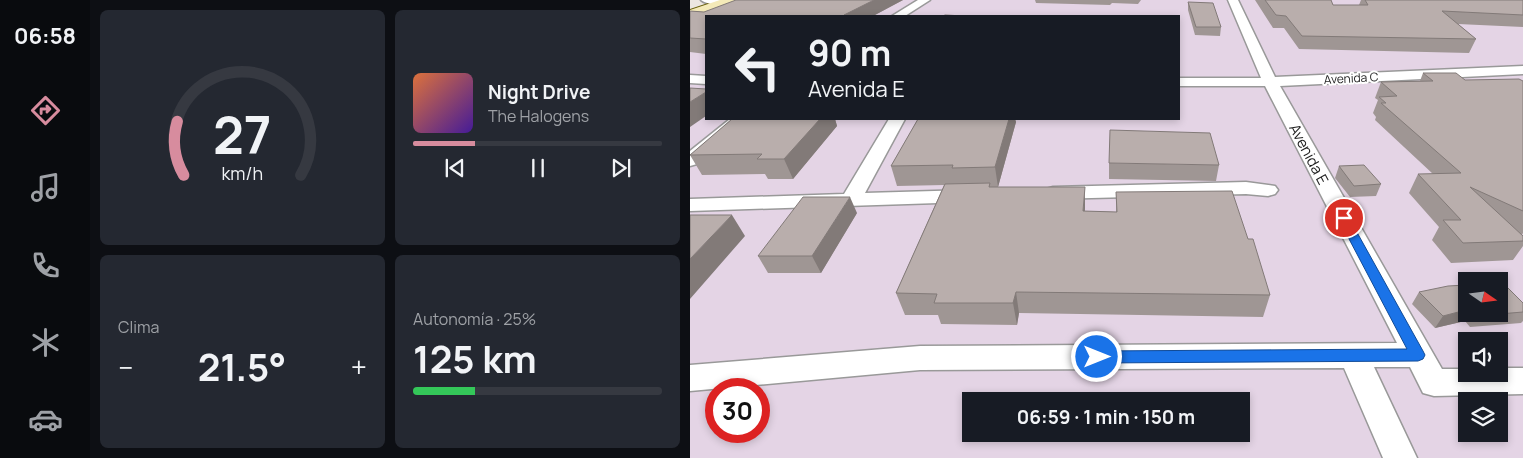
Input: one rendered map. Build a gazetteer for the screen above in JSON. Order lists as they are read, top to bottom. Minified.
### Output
{"streets":{"street":["Avenida C","Avenida E"]},"crossings":[["Avenida C","Avenida E"]],"north":"right","page":{"tabs":"06:58","turn":["90 m","Avenida E"],"song":["Night Drive","The Halogens"],"tile":["Clima",["Autonomía · 25%","125 km"]],"heat":["−","21.5°","+"],"limit":"30","trip":"06:59 · 1 min · 150 m","gauge":["27","km/h"]}}
